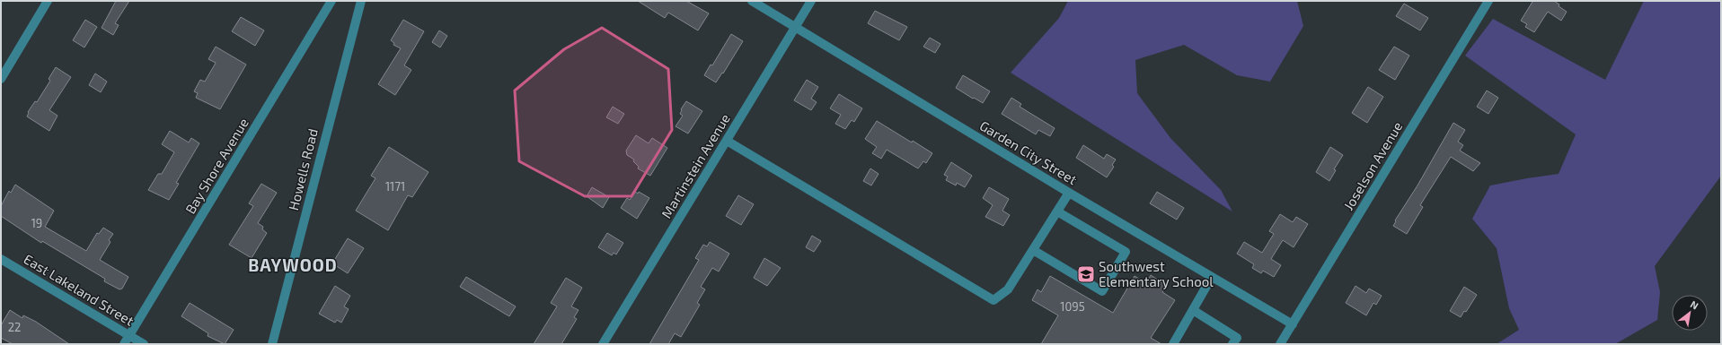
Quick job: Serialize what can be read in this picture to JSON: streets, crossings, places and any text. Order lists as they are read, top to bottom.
{
  "streets": {
    "street": [
      "Garden City Street",
      "Bay Shore Avenue",
      "Martinstein Avenue",
      "Joselson Avenue",
      "Howells Road",
      "East Lakeland Street"
    ]
  },
  "crossings": [
    ["Garden City Street", "Martinstein Avenue"],
    ["Garden City Street", "Joselson Avenue"],
    ["Bay Shore Avenue", "East Lakeland Street"]
  ],
  "districts": ["BAYWOOD"],
  "places": {
    "school or university": ["Southwest Elementary School"]
  },
  "house_numbers": [
    "1171",
    "19",
    "1095",
    "22"
  ],
  "north": "top right"
}
